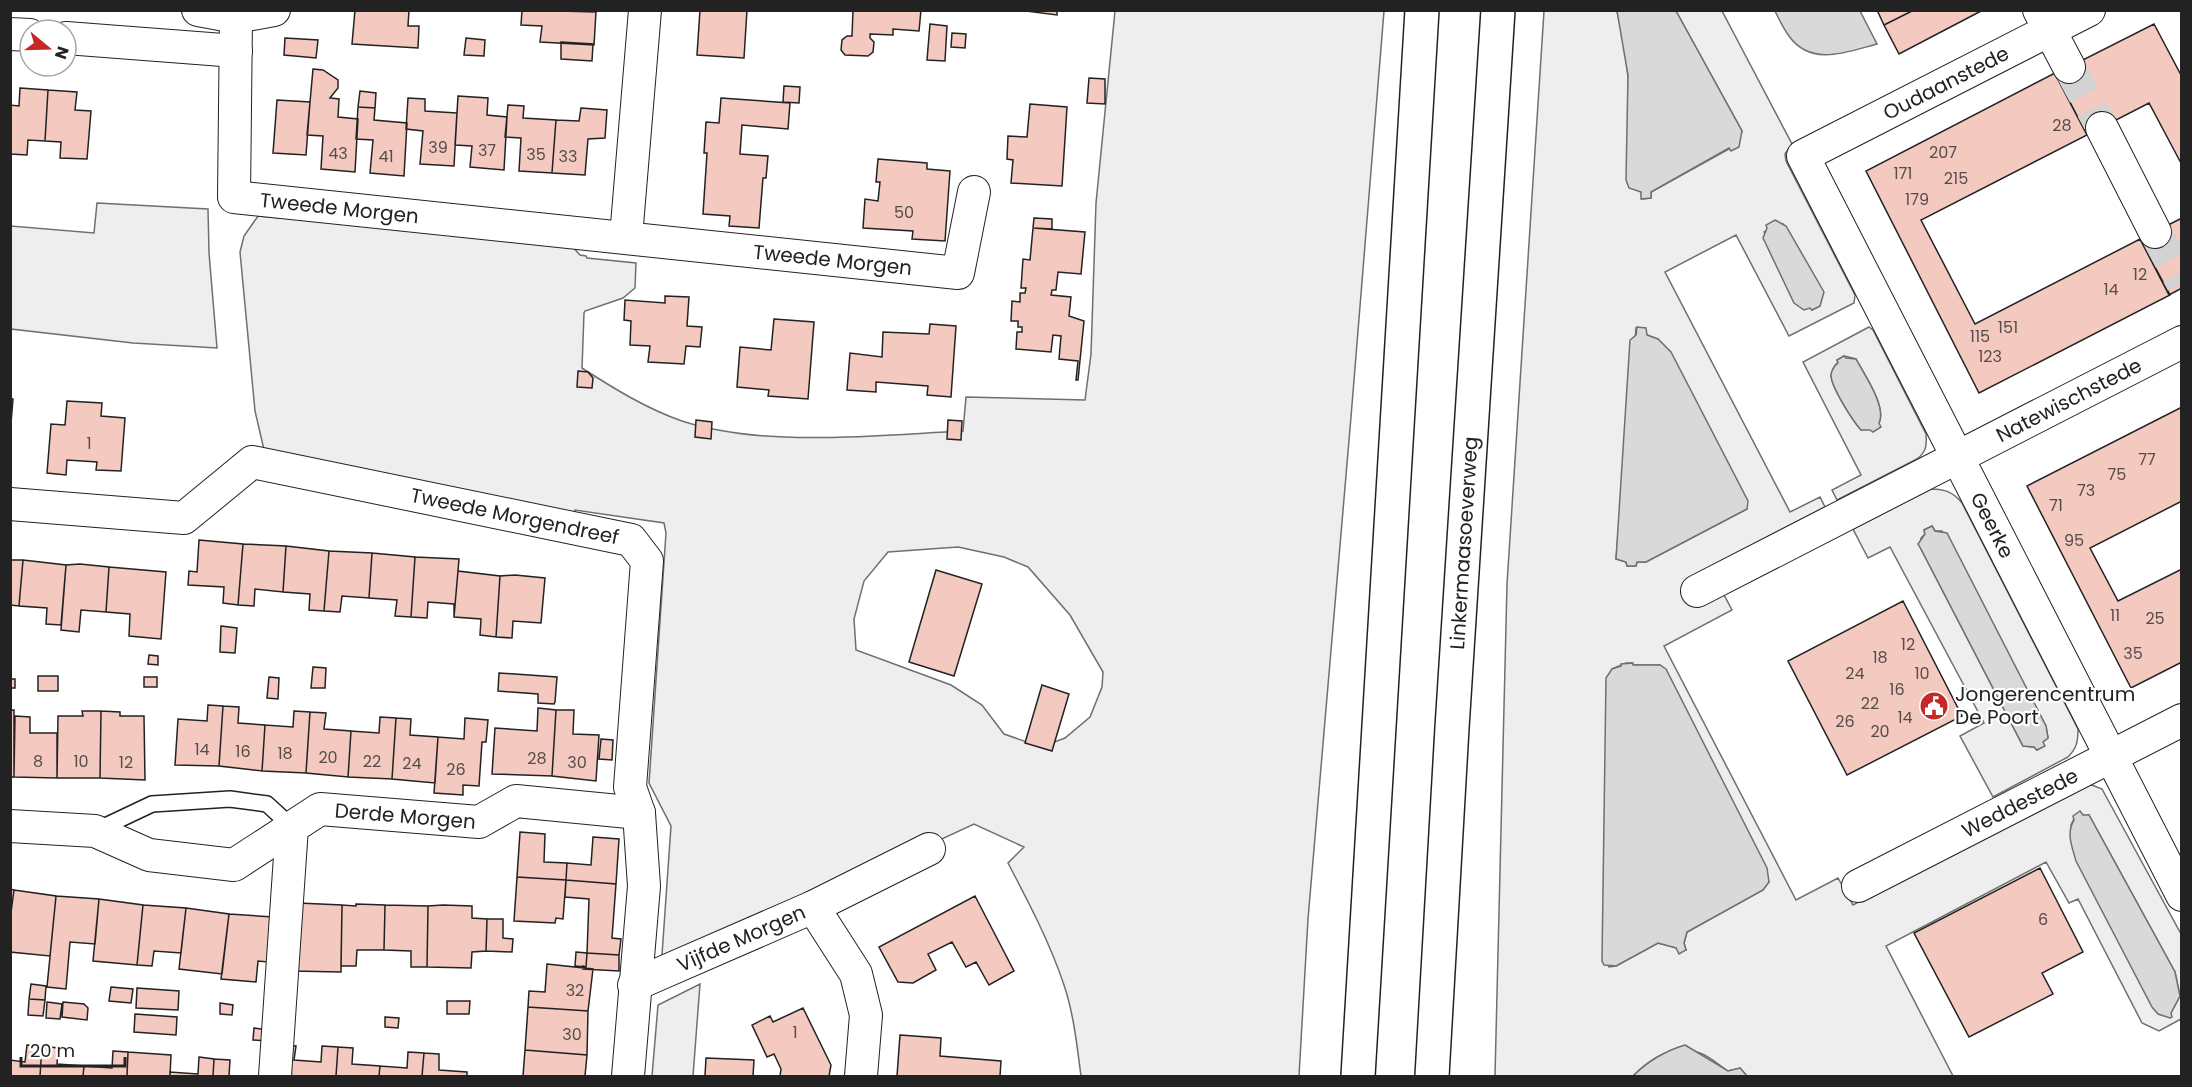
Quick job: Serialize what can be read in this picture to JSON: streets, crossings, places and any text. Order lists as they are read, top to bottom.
{
  "streets": {
    "highway": ["Linkermaasoeverweg"],
    "street": [
      "Oudaanstede",
      "Tweede Morgen",
      "Natewischstede",
      "Tweede Morgendreef",
      "Geerke",
      "Weddestede",
      "Derde Morgen",
      "Vijfde Morgen"
    ]
  },
  "crossings": [
    ["Oudaanstede", "Geerke"],
    ["Natewischstede", "Geerke"],
    ["Tweede Morgendreef", "Derde Morgen"],
    ["Tweede Morgendreef", "Vijfde Morgen"],
    ["Geerke", "Weddestede"]
  ],
  "places": {
    "public building": ["Jongerencentrum De Poort"]
  },
  "house_numbers": [
    "28",
    "39",
    "37",
    "207",
    "43",
    "35",
    "41",
    "33",
    "171",
    "215",
    "179",
    "50",
    "12",
    "14",
    "151",
    "115",
    "123",
    "1",
    "77",
    "75",
    "73",
    "71",
    "95",
    "11",
    "25",
    "12",
    "35",
    "18",
    "24",
    "10",
    "16",
    "22",
    "14",
    "26",
    "20",
    "14",
    "16",
    "18",
    "20",
    "28",
    "8",
    "10",
    "22",
    "12",
    "30",
    "24",
    "26",
    "6",
    "32",
    "1",
    "30"
  ],
  "scale_bar": "20 m",
  "north": "right"
}
